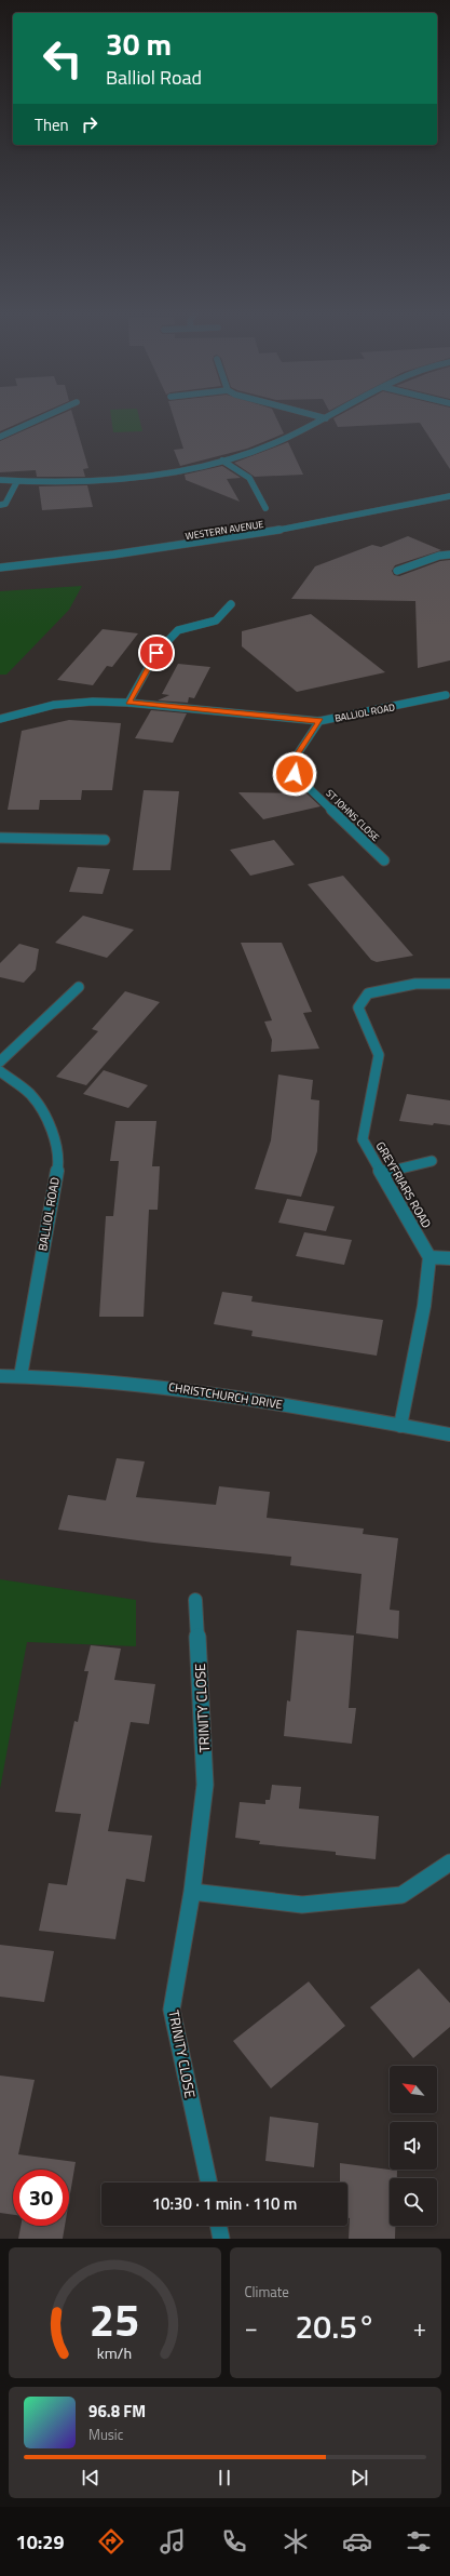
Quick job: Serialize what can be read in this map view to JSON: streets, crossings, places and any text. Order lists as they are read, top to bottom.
{
  "streets": {
    "street": [
      "WESTERN AVENUE",
      "BALLIOL ROAD",
      "ST JOHNS CLOSE",
      "GREYFRIARS ROAD",
      "CHRISTCHURCH DRIVE",
      "TRINITY CLOSE"
    ]
  },
  "crossings": [
    ["BALLIOL ROAD", "ST JOHNS CLOSE"],
    ["BALLIOL ROAD", "CHRISTCHURCH DRIVE"]
  ],
  "north": "top left",
  "page": {
    "turn": ["30 m", "Balliol Road"],
    "then": "Then",
    "limit": "30",
    "trip": "10:30 · 1 min · 110 m",
    "tile": "Climate",
    "heat": ["−", "20.5°", "+"],
    "song": ["96.8 FM", "Music"],
    "tabs": "10:29",
    "gauge": ["25", "km/h"]
  }
}
